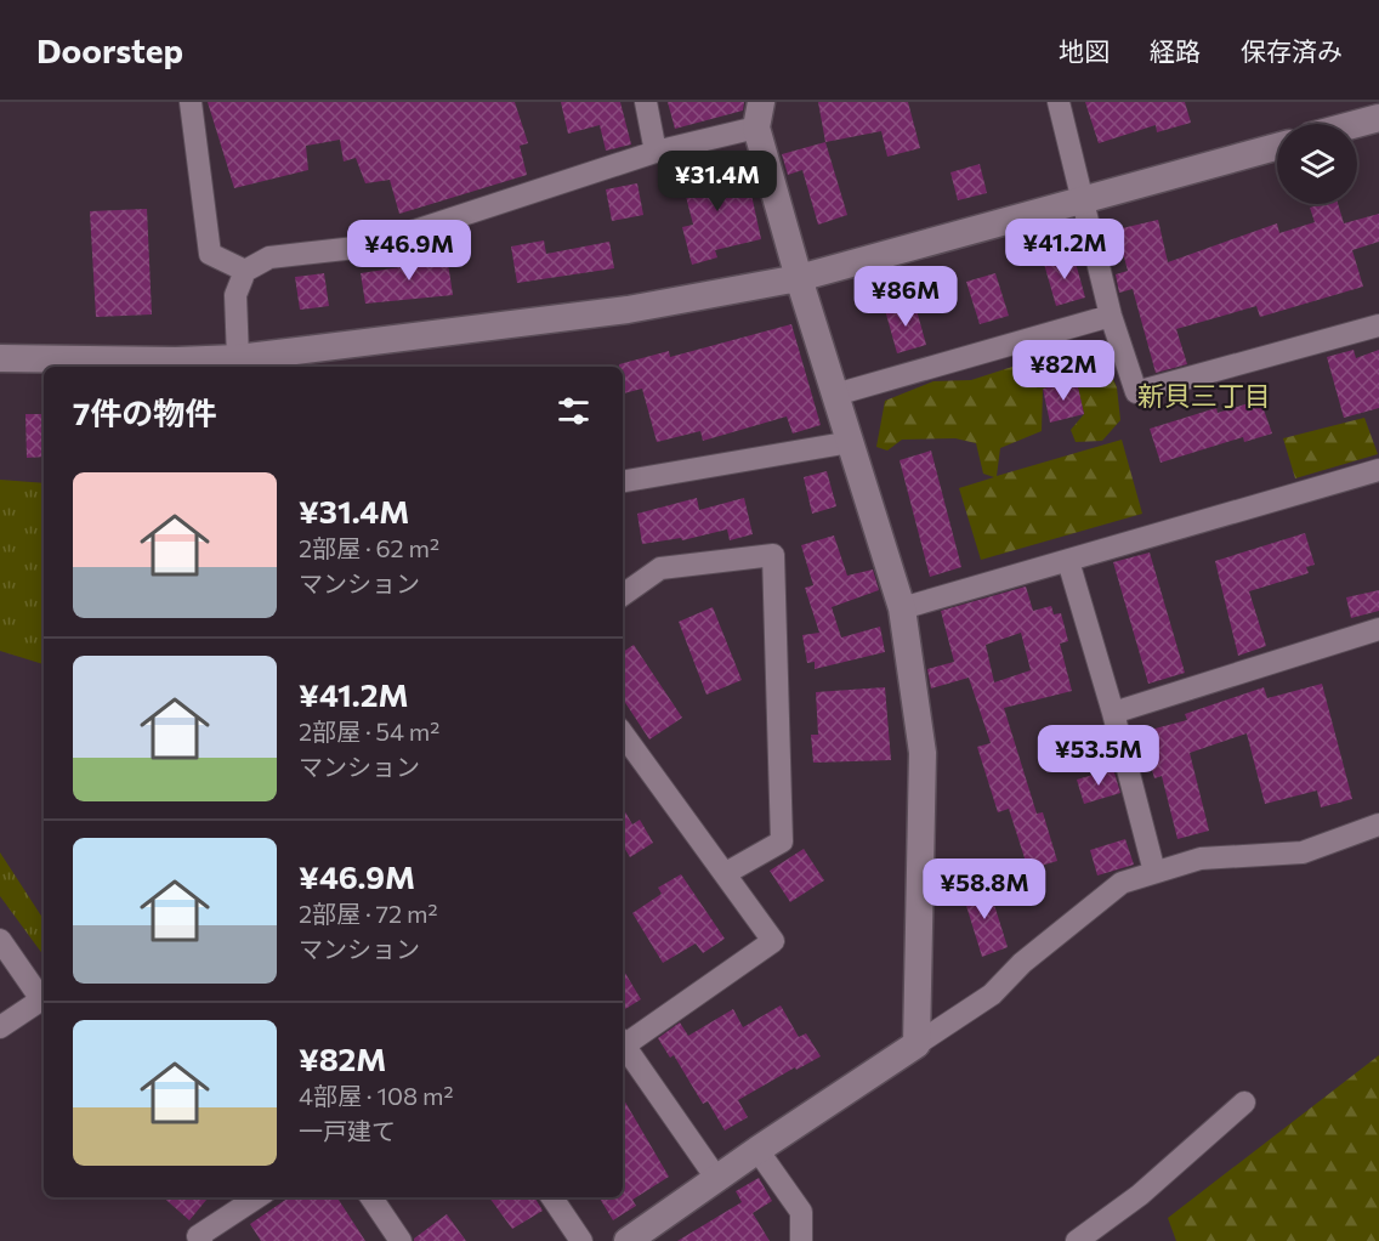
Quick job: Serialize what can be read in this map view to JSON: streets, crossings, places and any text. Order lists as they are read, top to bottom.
{
  "districts": ["新貝三丁目"],
  "page": {
    "header": "Doorstep",
    "nav": ["地図", "経路", "保存済み"],
    "price": [
      "¥31.4M",
      "¥41.2M",
      "¥46.9M",
      "¥86M",
      "¥82M",
      "¥53.5M",
      "¥58.8M"
    ],
    "heading": "7件の物件",
    "list": [
      {
        "name": "¥31.4M",
        "note": "2部屋 · 62 m² · マンション"
      },
      {
        "name": "¥41.2M",
        "note": "2部屋 · 54 m² · マンション"
      },
      {
        "name": "¥46.9M",
        "note": "2部屋 · 72 m² · マンション"
      },
      {
        "name": "¥82M",
        "note": "4部屋 · 108 m² · 一戸建て"
      }
    ]
  }
}
